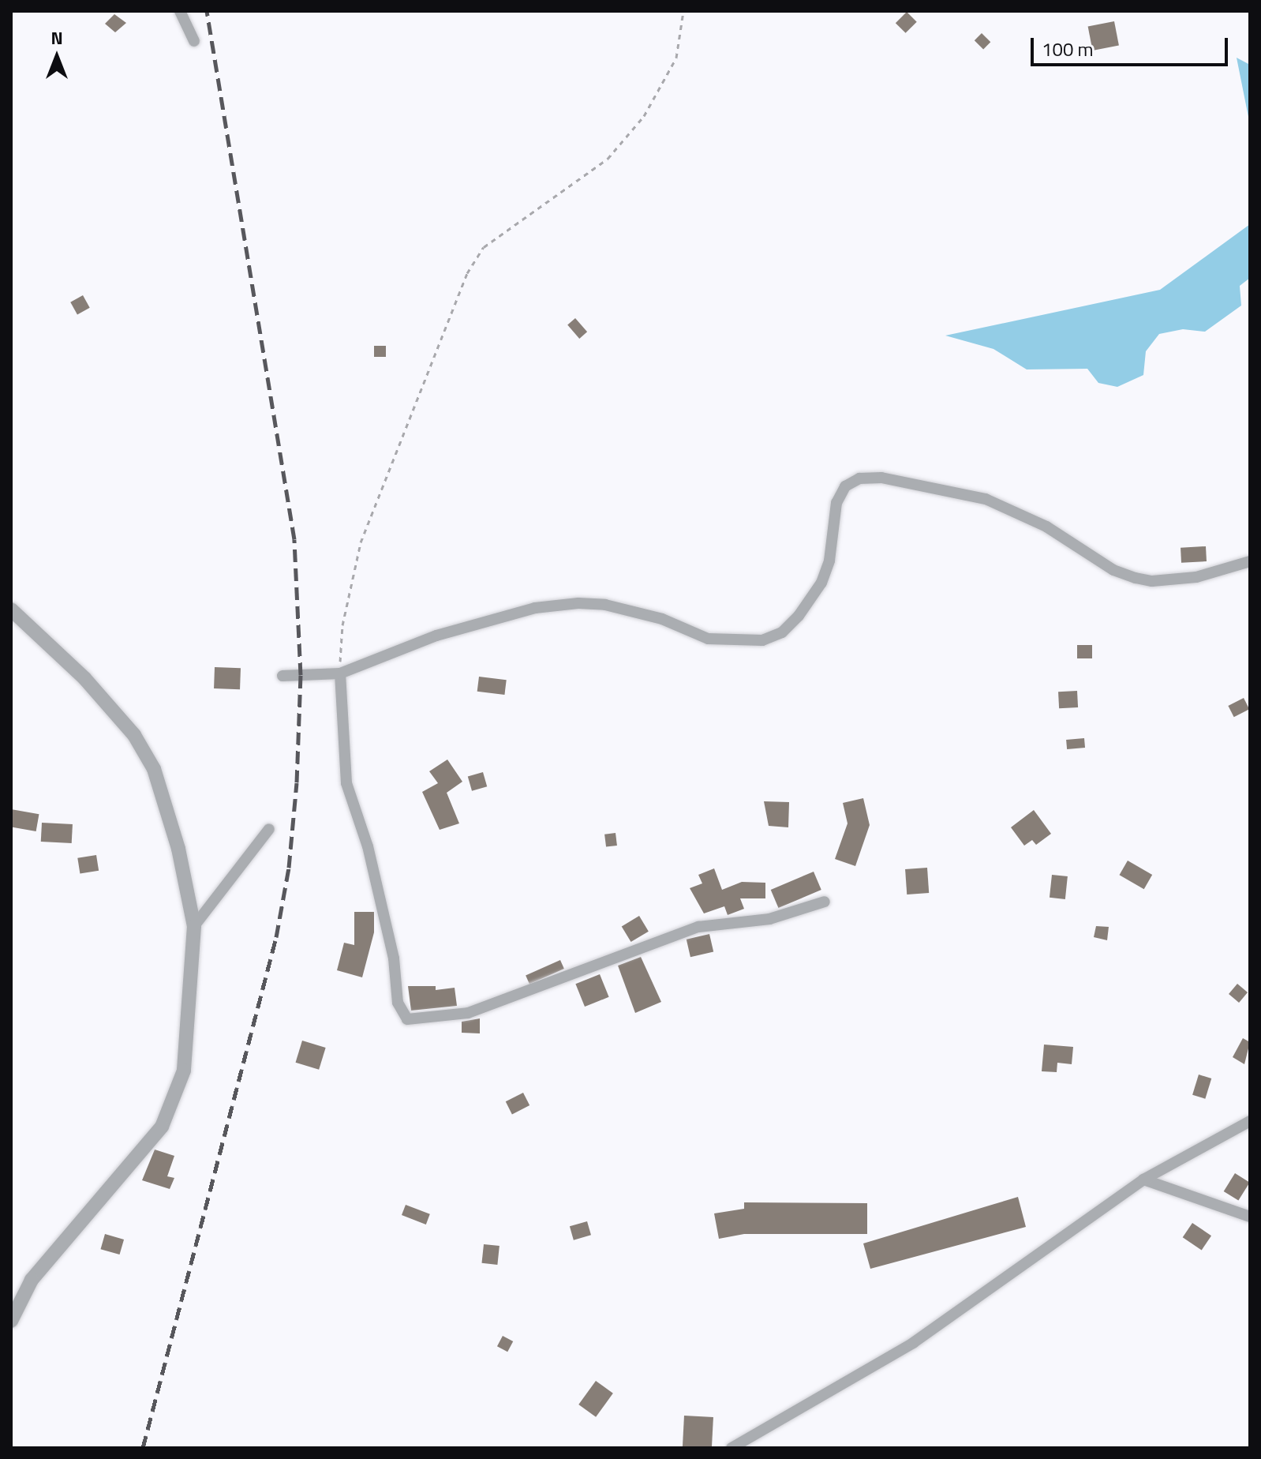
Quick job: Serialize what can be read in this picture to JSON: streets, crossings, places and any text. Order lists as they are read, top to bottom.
{
  "scale_bar": "100 m",
  "north": "top"
}
